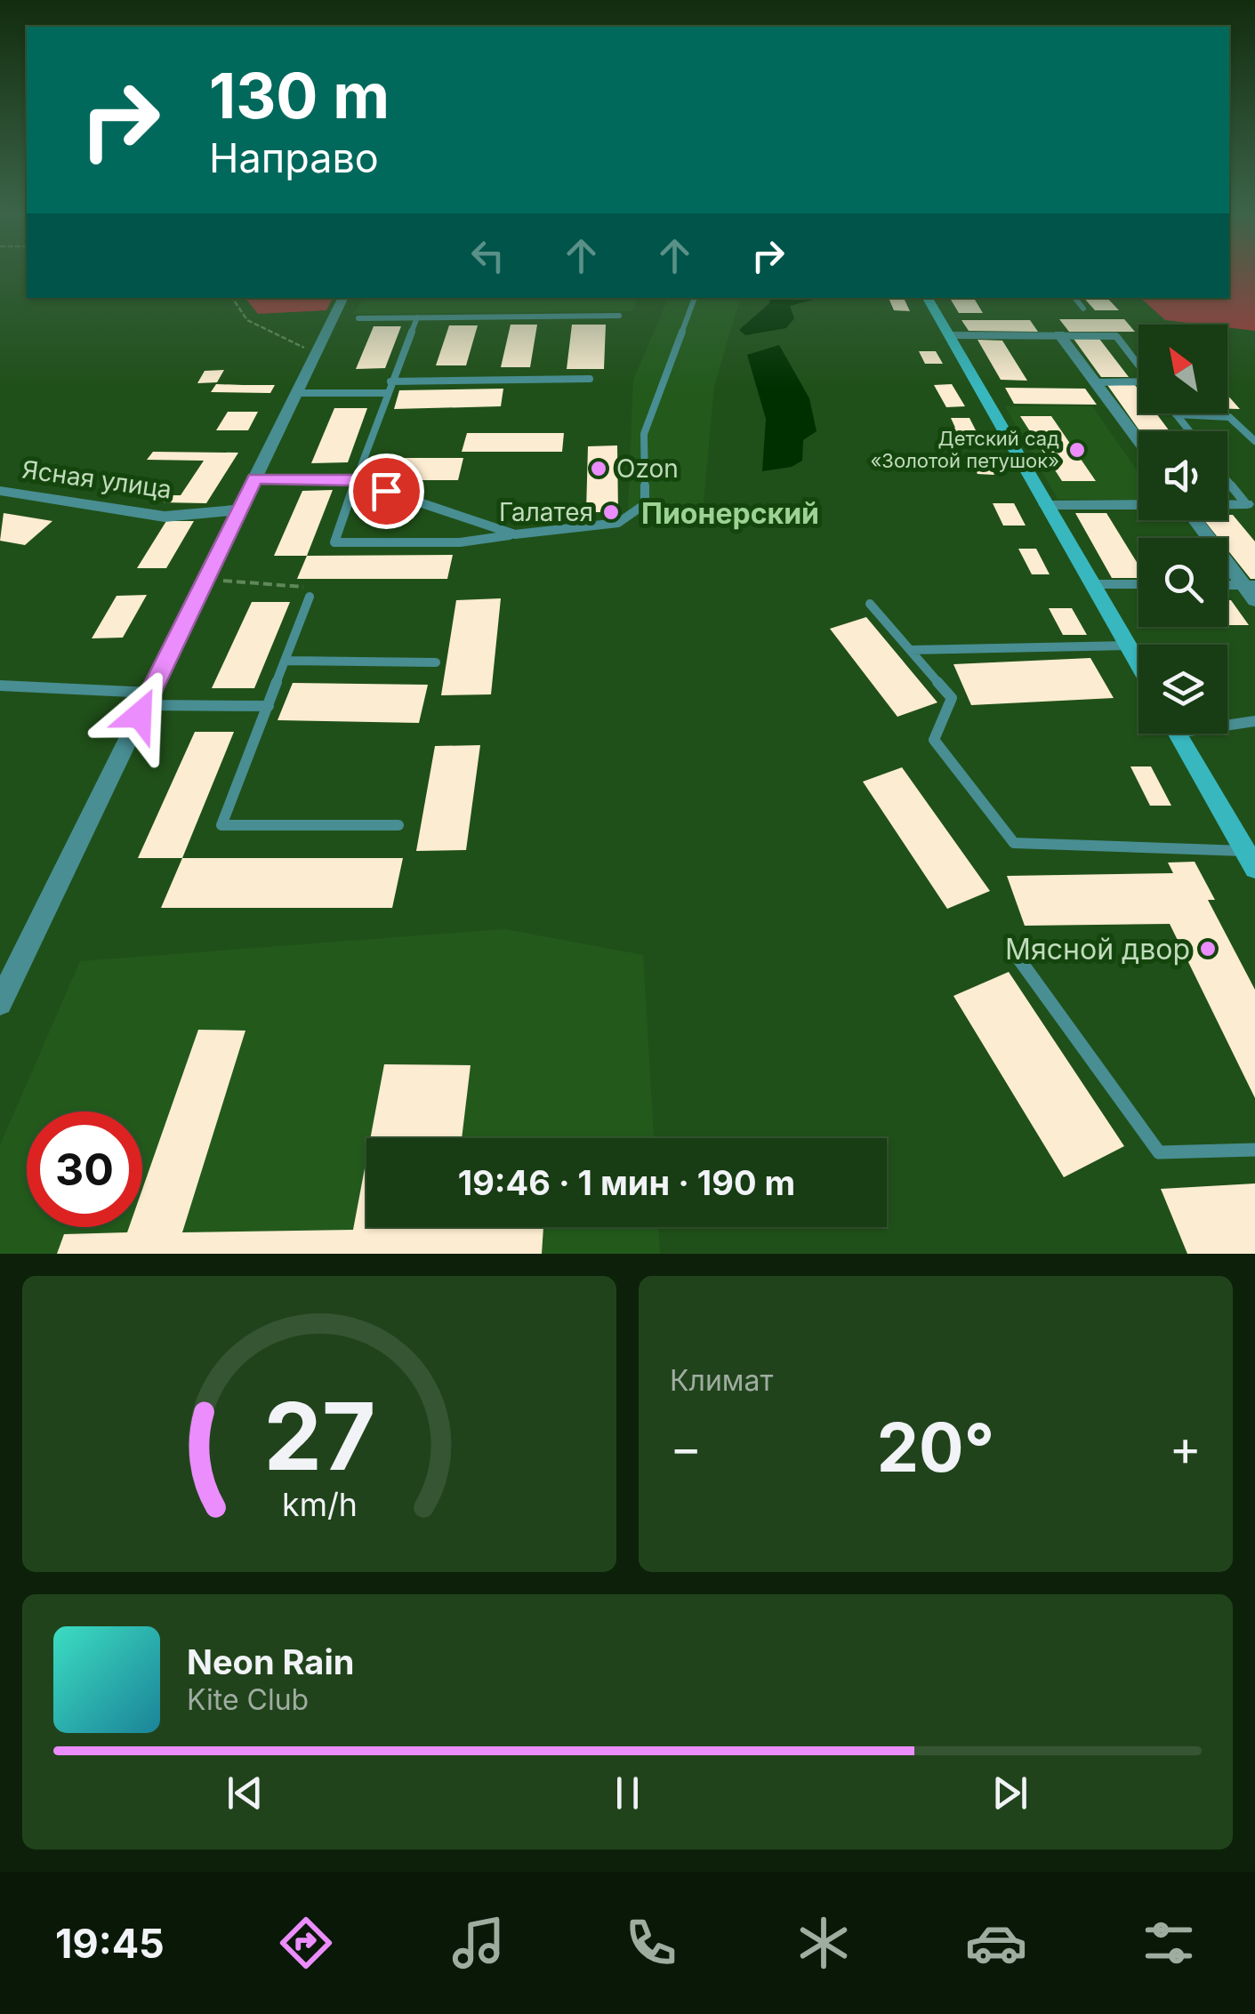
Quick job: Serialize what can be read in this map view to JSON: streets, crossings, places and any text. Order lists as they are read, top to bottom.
{
  "streets": {
    "street": ["Ясная улица"]
  },
  "districts": ["Пионерский"],
  "places": [
    "Детский сад «Золотой петушок»",
    "Ozon",
    "Галатея",
    "Мясной двор"
  ],
  "north": "top left",
  "page": {
    "turn": ["130 m", "Направо"],
    "limit": "30",
    "trip": "19:46 · 1 мин · 190 m",
    "tile": "Климат",
    "heat": ["−", "20°", "+"],
    "song": ["Neon Rain", "Kite Club"],
    "tabs": "19:45",
    "gauge": ["27", "km/h"]
  }
}
